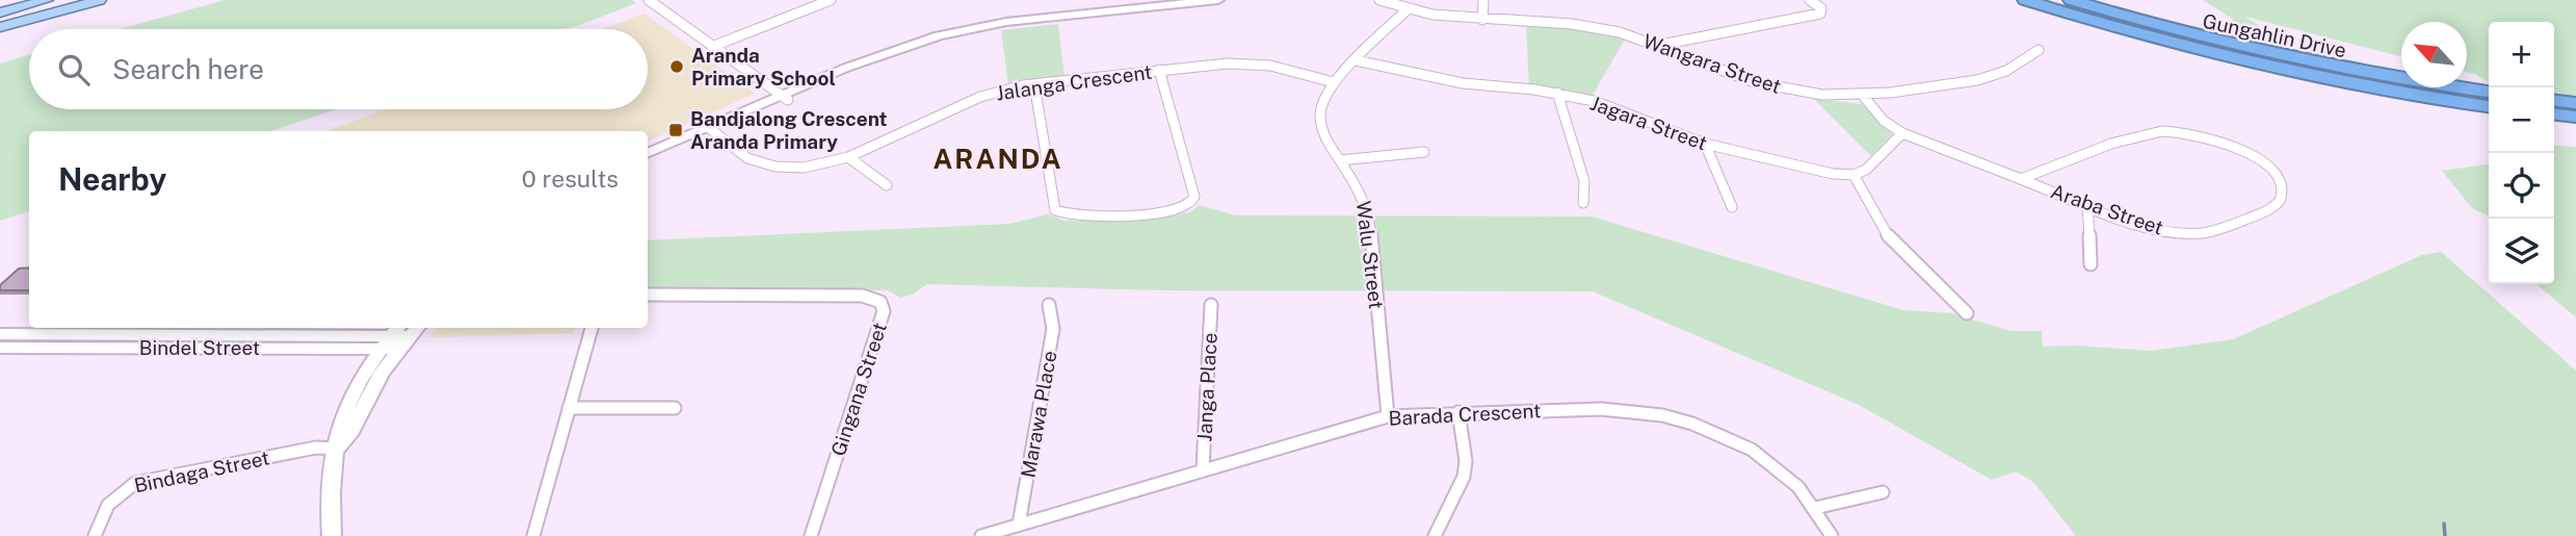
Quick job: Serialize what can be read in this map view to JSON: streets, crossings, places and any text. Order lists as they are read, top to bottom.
{
  "streets": {
    "highway": ["Gungahlin Drive"],
    "street": [
      "Wangara Street",
      "Jalanga Crescent",
      "Jagara Street",
      "Araba Street",
      "Walu Street",
      "Bindel Street",
      "Janga Place",
      "Gingana Street",
      "Marawa Place",
      "Barada Crescent",
      "Bindaga Street"
    ]
  },
  "crossings": [
    ["Wangara Street", "Araba Street"],
    ["Wangara Street", "Walu Street"],
    ["Jalanga Crescent", "Walu Street"],
    ["Jagara Street", "Walu Street"],
    ["Walu Street", "Barada Crescent"],
    ["Janga Place", "Barada Crescent"],
    ["Marawa Place", "Barada Crescent"]
  ],
  "districts": ["ARANDA"],
  "places": {
    "other": ["Aranda Primary School"],
    "transit": ["Bandjalong Crescent Aranda Primary"]
  },
  "north": "top left",
  "page": {
    "map_buttons": ["+", "−"],
    "search": "Search here",
    "heading": ["Nearby", "0 results"]
  }
}
